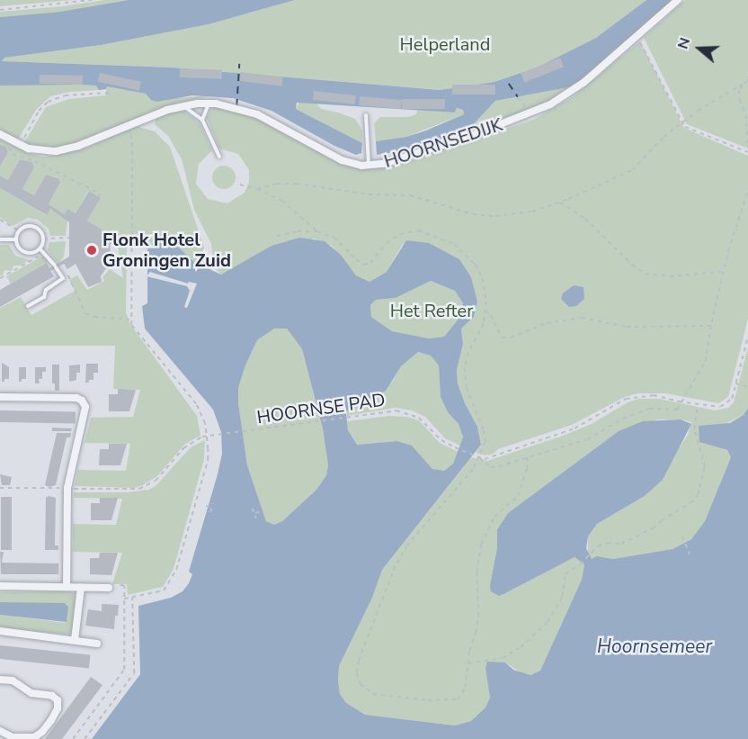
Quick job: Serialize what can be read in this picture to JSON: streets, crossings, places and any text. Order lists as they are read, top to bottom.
{
  "streets": {
    "street": ["HOORNSEDIJK"],
    "path": ["HOORNSE PAD"]
  },
  "water": ["Hoornsemeer"],
  "parks": ["Helperland", "Het Refter"],
  "places": ["Flonk Hotel Groningen Zuid"],
  "north": "left"
}
